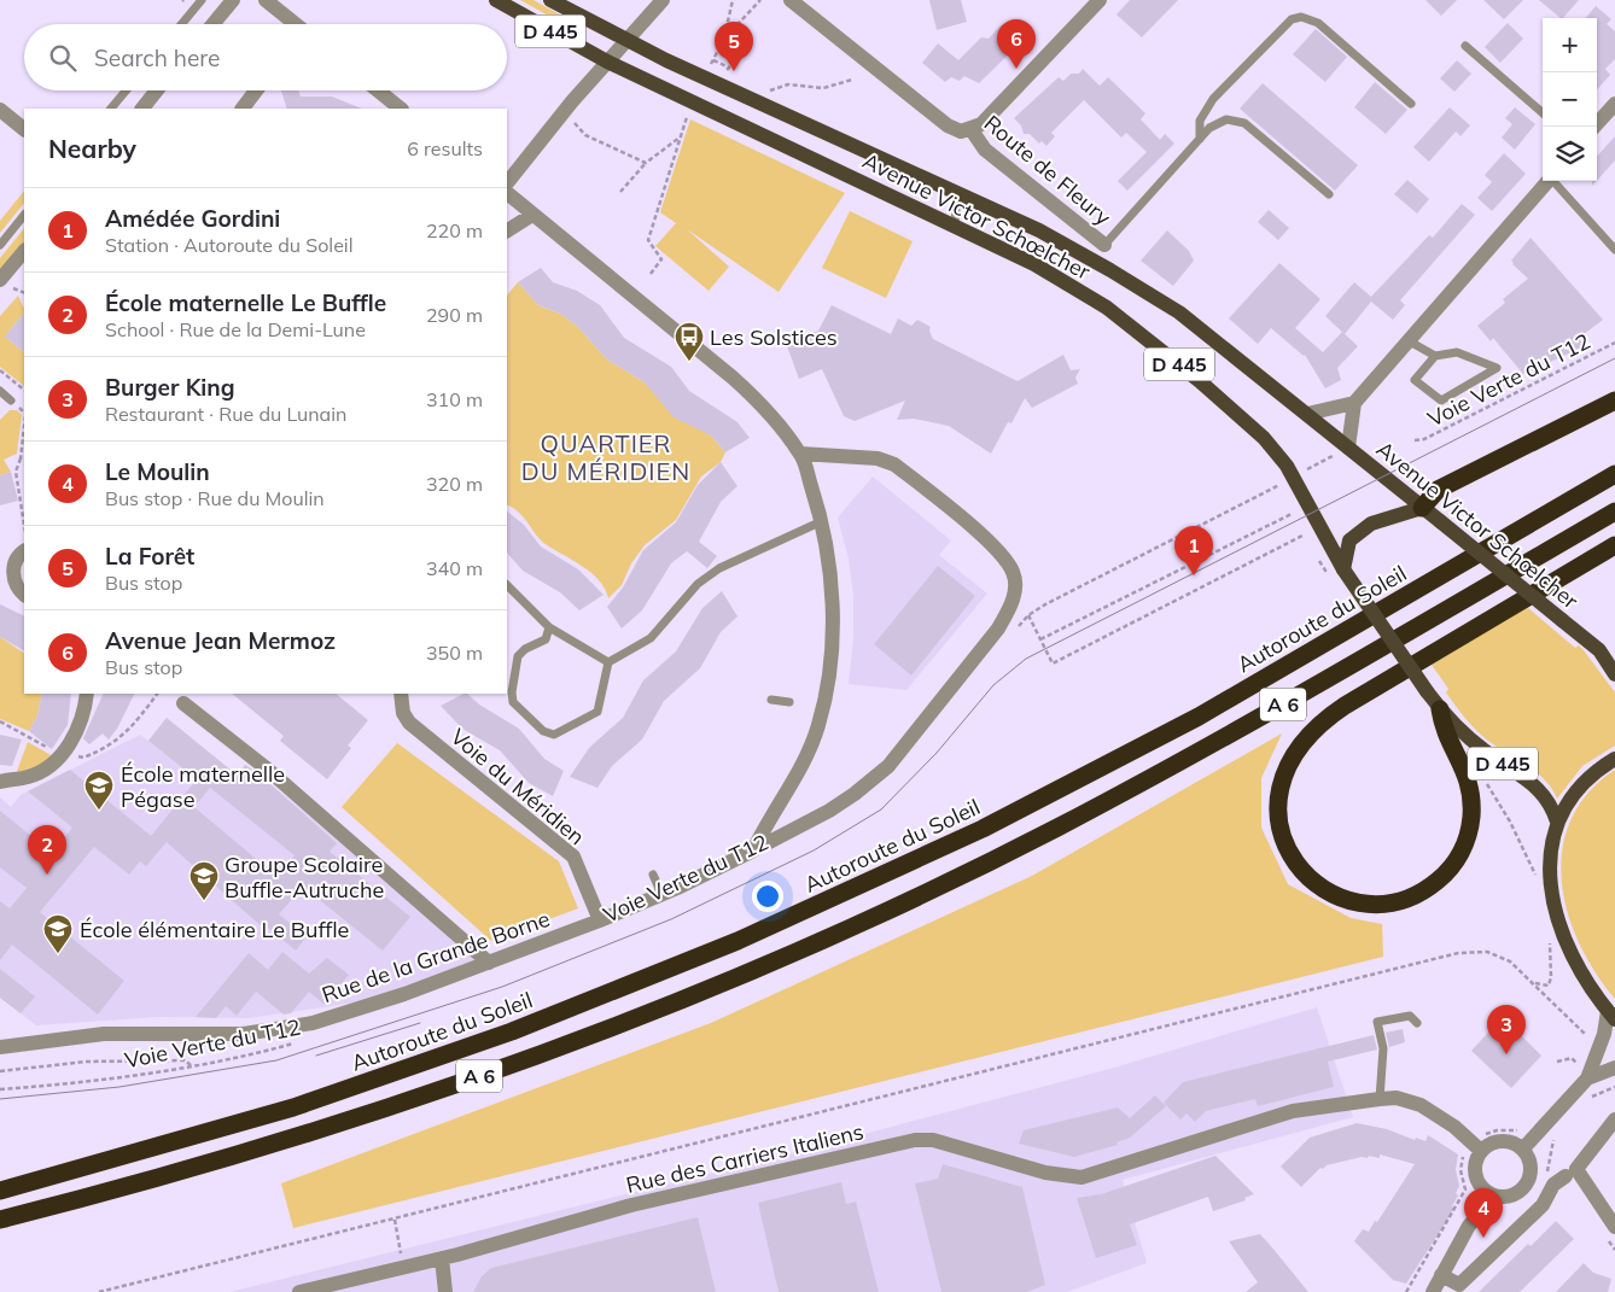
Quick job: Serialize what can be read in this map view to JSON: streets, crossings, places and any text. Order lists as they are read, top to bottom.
{
  "streets": {
    "highway": ["Autoroute du Soleil", "A 6"],
    "main road": ["D 445", "Avenue Victor Schœlcher"],
    "street": [
      "Route de Fleury",
      "Voie du Méridien",
      "Rue de la Grande Borne",
      "Rue des Carriers Italiens"
    ],
    "path": ["Voie Verte du T12"]
  },
  "crossings": [
    ["Voie du Méridien", "Rue de la Grande Borne"]
  ],
  "districts": ["QUARTIER DU MÉRIDIEN"],
  "places": {
    "bus stop": ["Les Solstices"],
    "school or university": ["École maternelle Pégase", "Groupe Scolaire Buffle-Autruche", "École élémentaire Le Buffle"]
  },
  "page": {
    "map_buttons": ["+", "−"],
    "pins": [
      "6",
      "5",
      "1",
      "2",
      "3",
      "4"
    ],
    "search": "Search here",
    "heading": ["Nearby", "6 results"],
    "list": [
      {
        "mark": "1",
        "name": "Amédée Gordini",
        "note": "Station · Autoroute du Soleil",
        "value": "220 m"
      },
      {
        "mark": "2",
        "name": "École maternelle Le Buffle",
        "note": "School · Rue de la Demi-Lune",
        "value": "290 m"
      },
      {
        "mark": "3",
        "name": "Burger King",
        "note": "Restaurant · Rue du Lunain",
        "value": "310 m"
      },
      {
        "mark": "4",
        "name": "Le Moulin",
        "note": "Bus stop · Rue du Moulin",
        "value": "320 m"
      },
      {
        "mark": "5",
        "name": "La Forêt",
        "note": "Bus stop",
        "value": "340 m"
      },
      {
        "mark": "6",
        "name": "Avenue Jean Mermoz",
        "note": "Bus stop",
        "value": "350 m"
      }
    ]
  }
}
